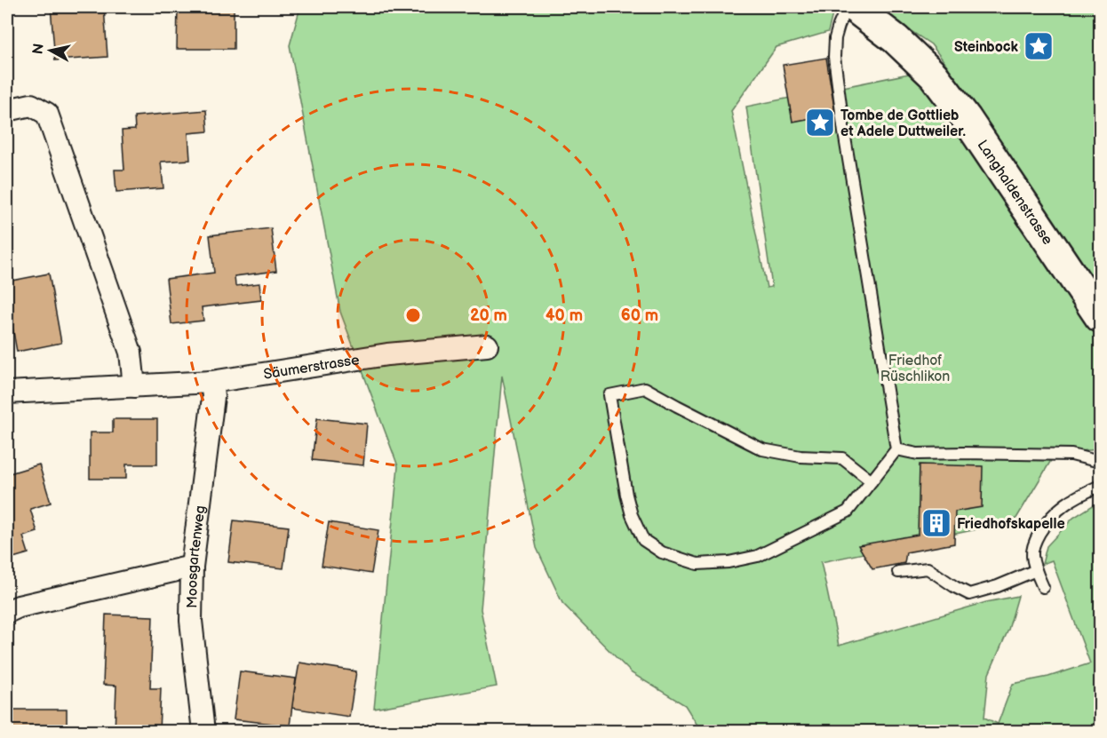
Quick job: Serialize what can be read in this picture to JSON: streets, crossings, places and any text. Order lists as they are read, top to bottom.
{
  "streets": {
    "street": ["Langhaldenstrasse", "Säumerstrasse", "Moosgartenweg"]
  },
  "crossings": [
    ["Säumerstrasse", "Moosgartenweg"]
  ],
  "parks": ["Friedhof Rüschlikon"],
  "places": {
    "place": ["Steinbock", "Tombe de Gottlieb et Adele Duttweiler."],
    "building": ["Friedhofskapelle"]
  },
  "north": "left",
  "rings": ["20 m", "40 m", "60 m"]
}
